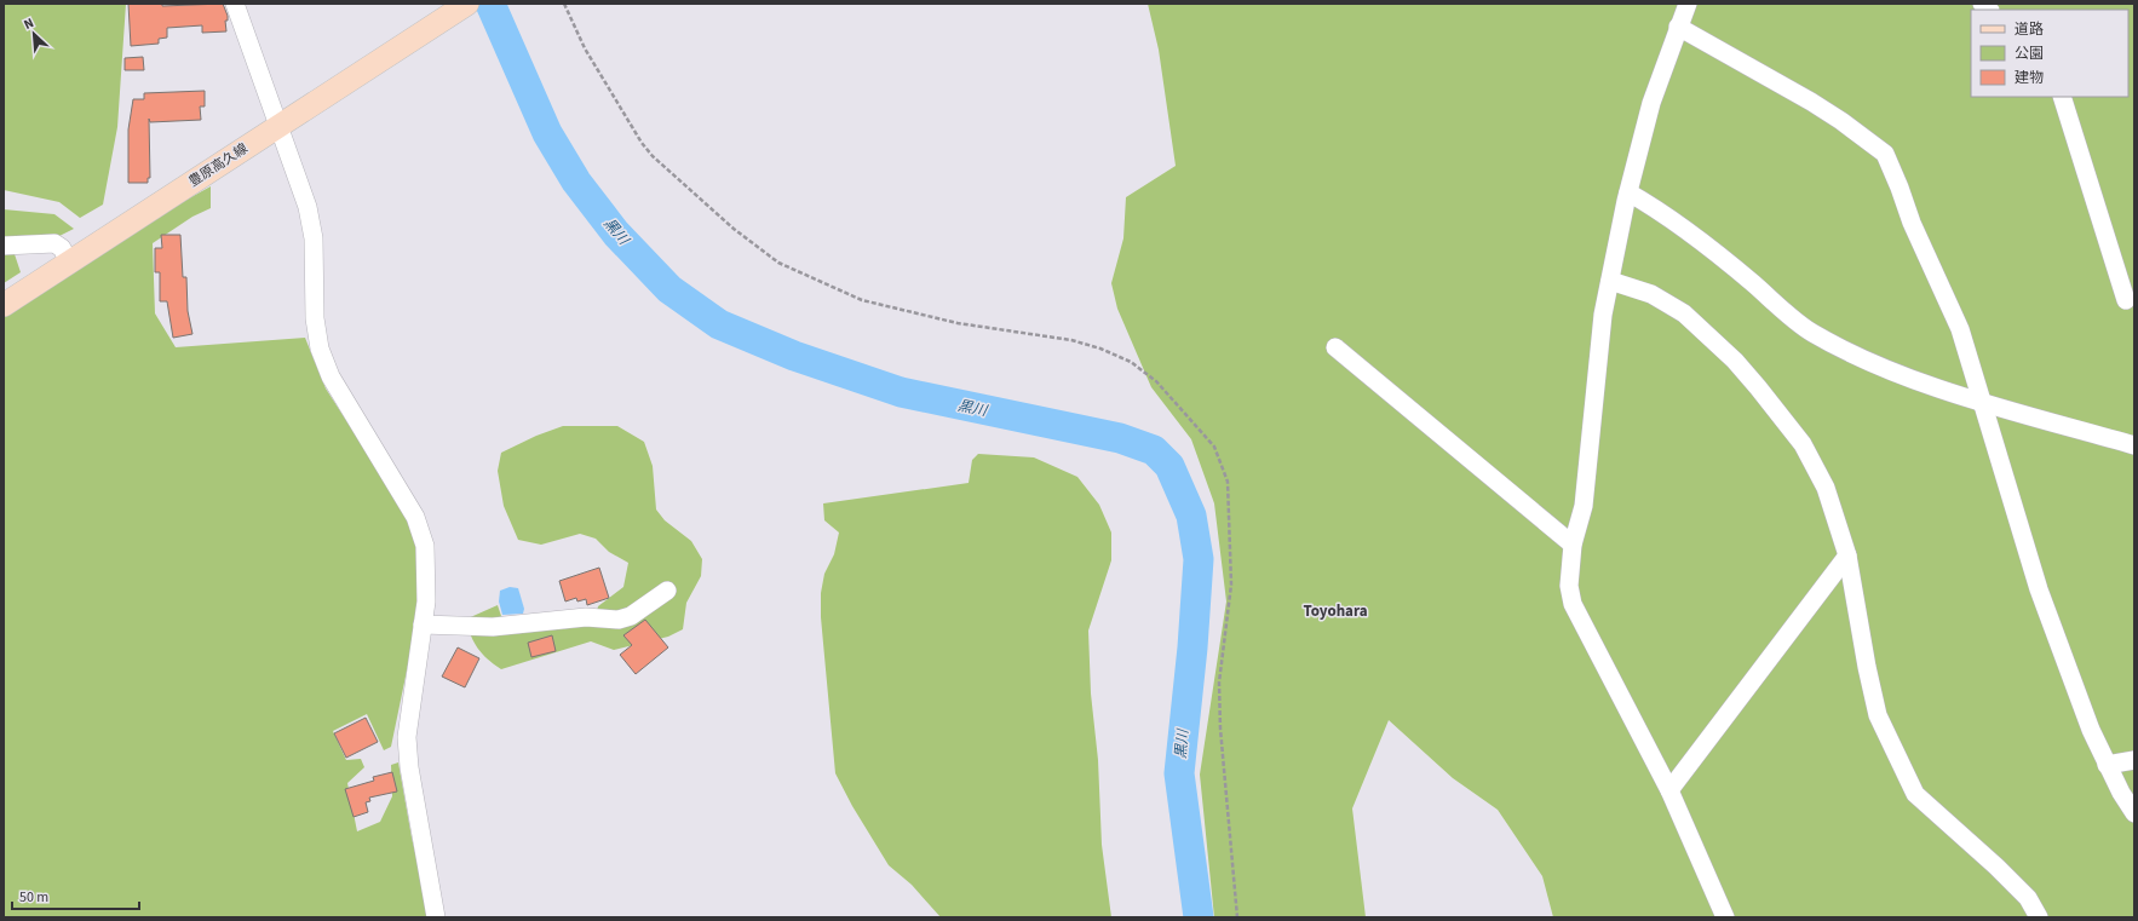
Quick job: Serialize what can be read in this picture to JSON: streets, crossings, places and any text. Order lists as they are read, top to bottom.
{
  "streets": {
    "main road": ["豊原高久線"]
  },
  "districts": ["Toyohara"],
  "water": ["黒川"],
  "legend": ["道路", "公園", "建物"],
  "scale_bar": "50 m",
  "north": "top left"
}
